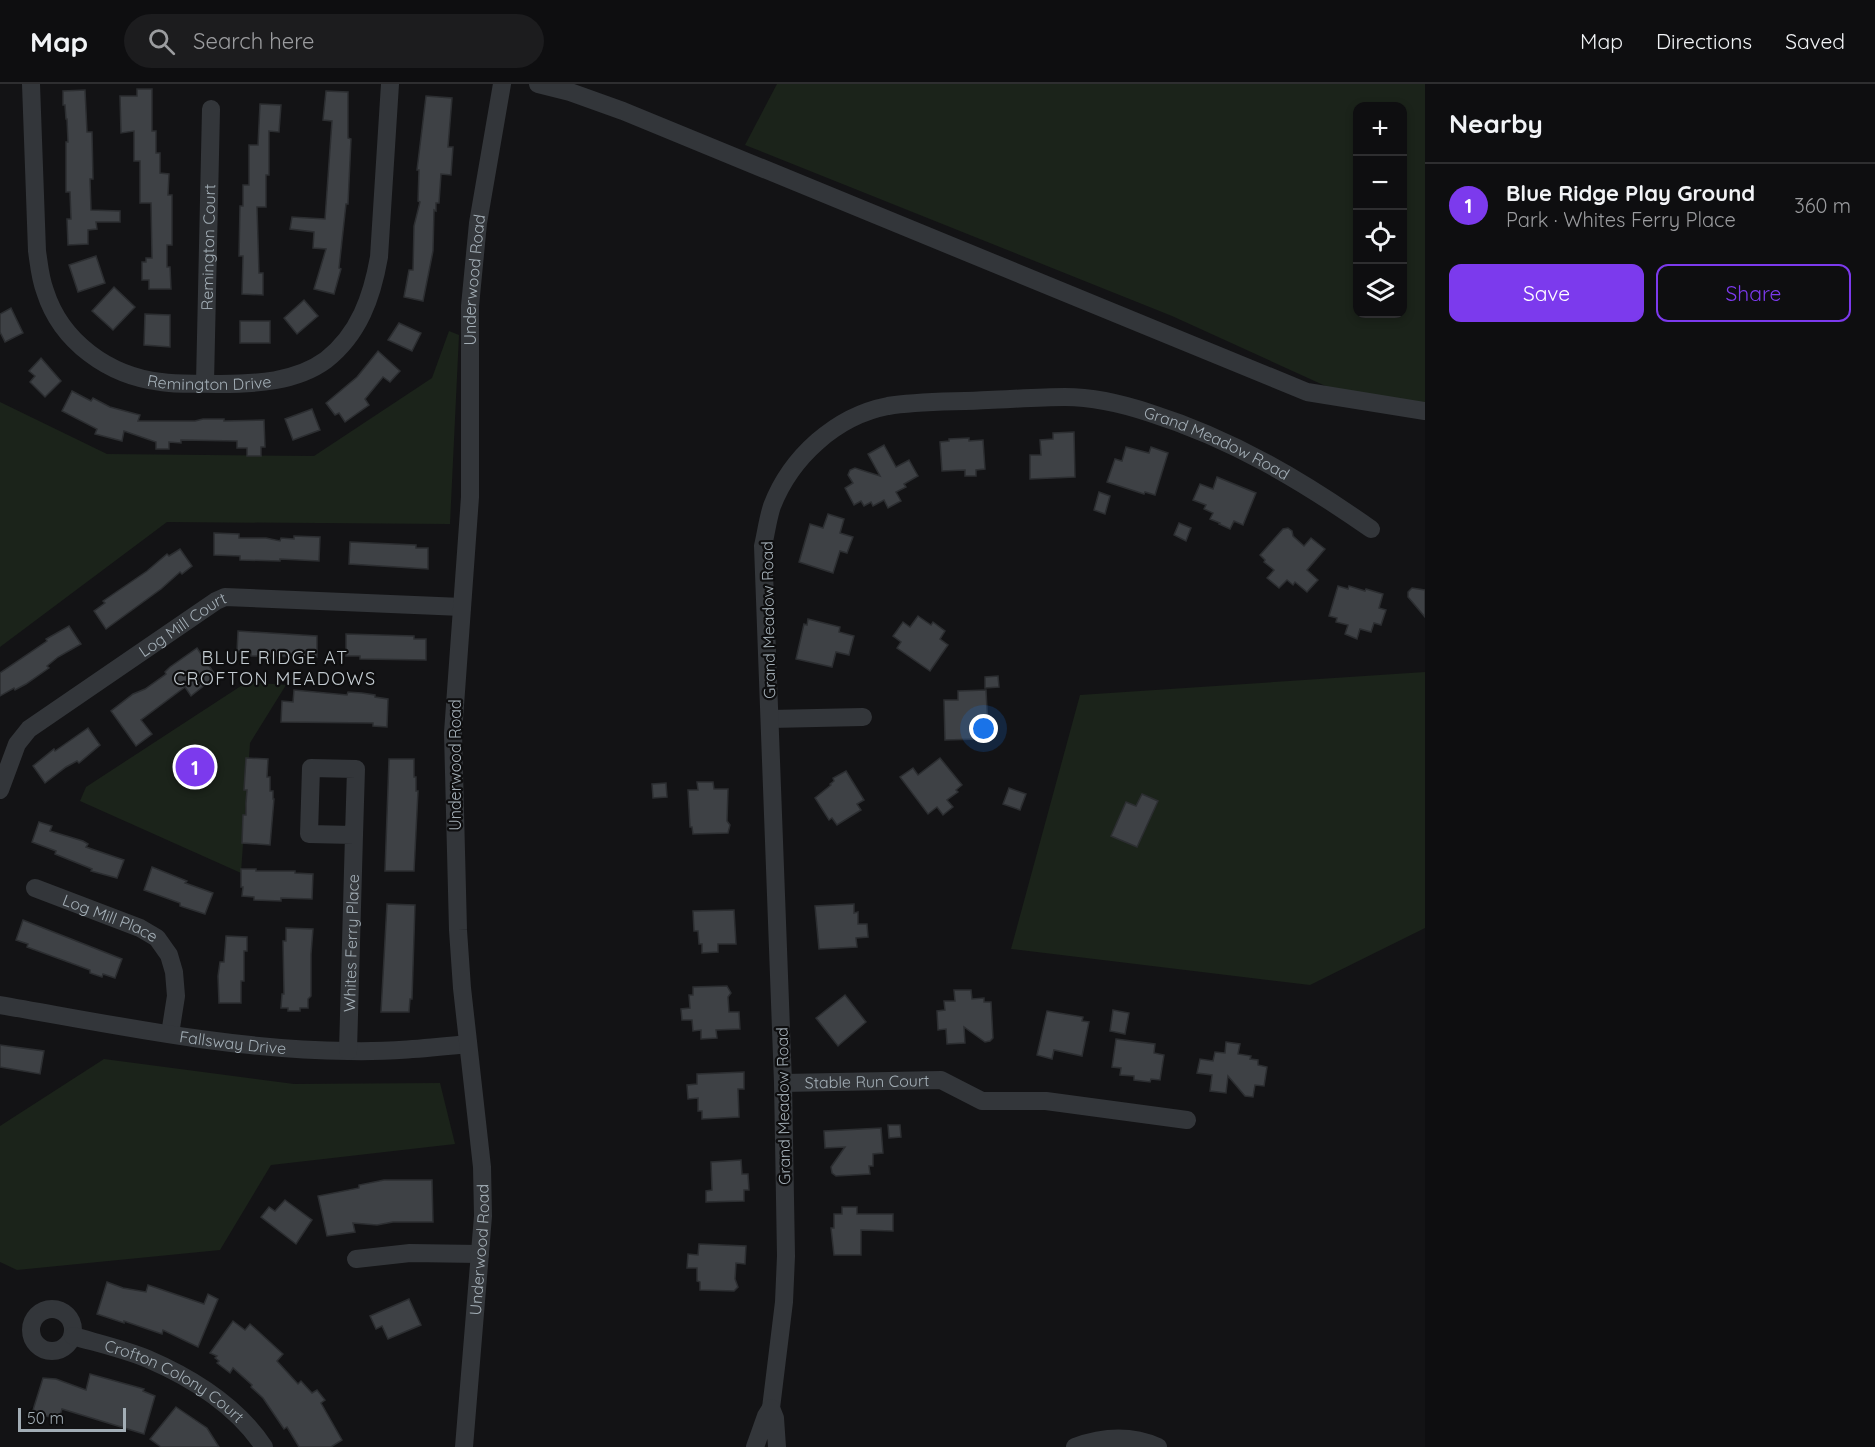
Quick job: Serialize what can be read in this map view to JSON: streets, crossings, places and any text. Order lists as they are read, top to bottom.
{
  "streets": {
    "street": [
      "Remington Court",
      "Underwood Road",
      "Remington Drive",
      "Grand Meadow Road",
      "Log Mill Court",
      "Log Mill Place",
      "Whites Ferry Place",
      "Fallsway Drive",
      "Stable Run Court",
      "Crofton Colony Court"
    ]
  },
  "crossings": [
    ["Remington Court", "Remington Drive"],
    ["Underwood Road", "Log Mill Court"],
    ["Underwood Road", "Fallsway Drive"],
    ["Grand Meadow Road", "Stable Run Court"],
    ["Log Mill Place", "Fallsway Drive"],
    ["Whites Ferry Place", "Fallsway Drive"]
  ],
  "districts": ["BLUE RIDGE AT CROFTON MEADOWS"],
  "scale_bar": "50 m",
  "page": {
    "header": "Map",
    "search": "Search here",
    "nav": ["Map", "Directions", "Saved"],
    "heading": "Nearby",
    "map_buttons": ["+", "−"],
    "list": [
      {
        "mark": "1",
        "name": "Blue Ridge Play Ground",
        "note": "Park · Whites Ferry Place",
        "value": "360 m"
      }
    ],
    "buttons": ["Save", "Share"],
    "pins": "1",
    "scale": "50 m"
  }
}
